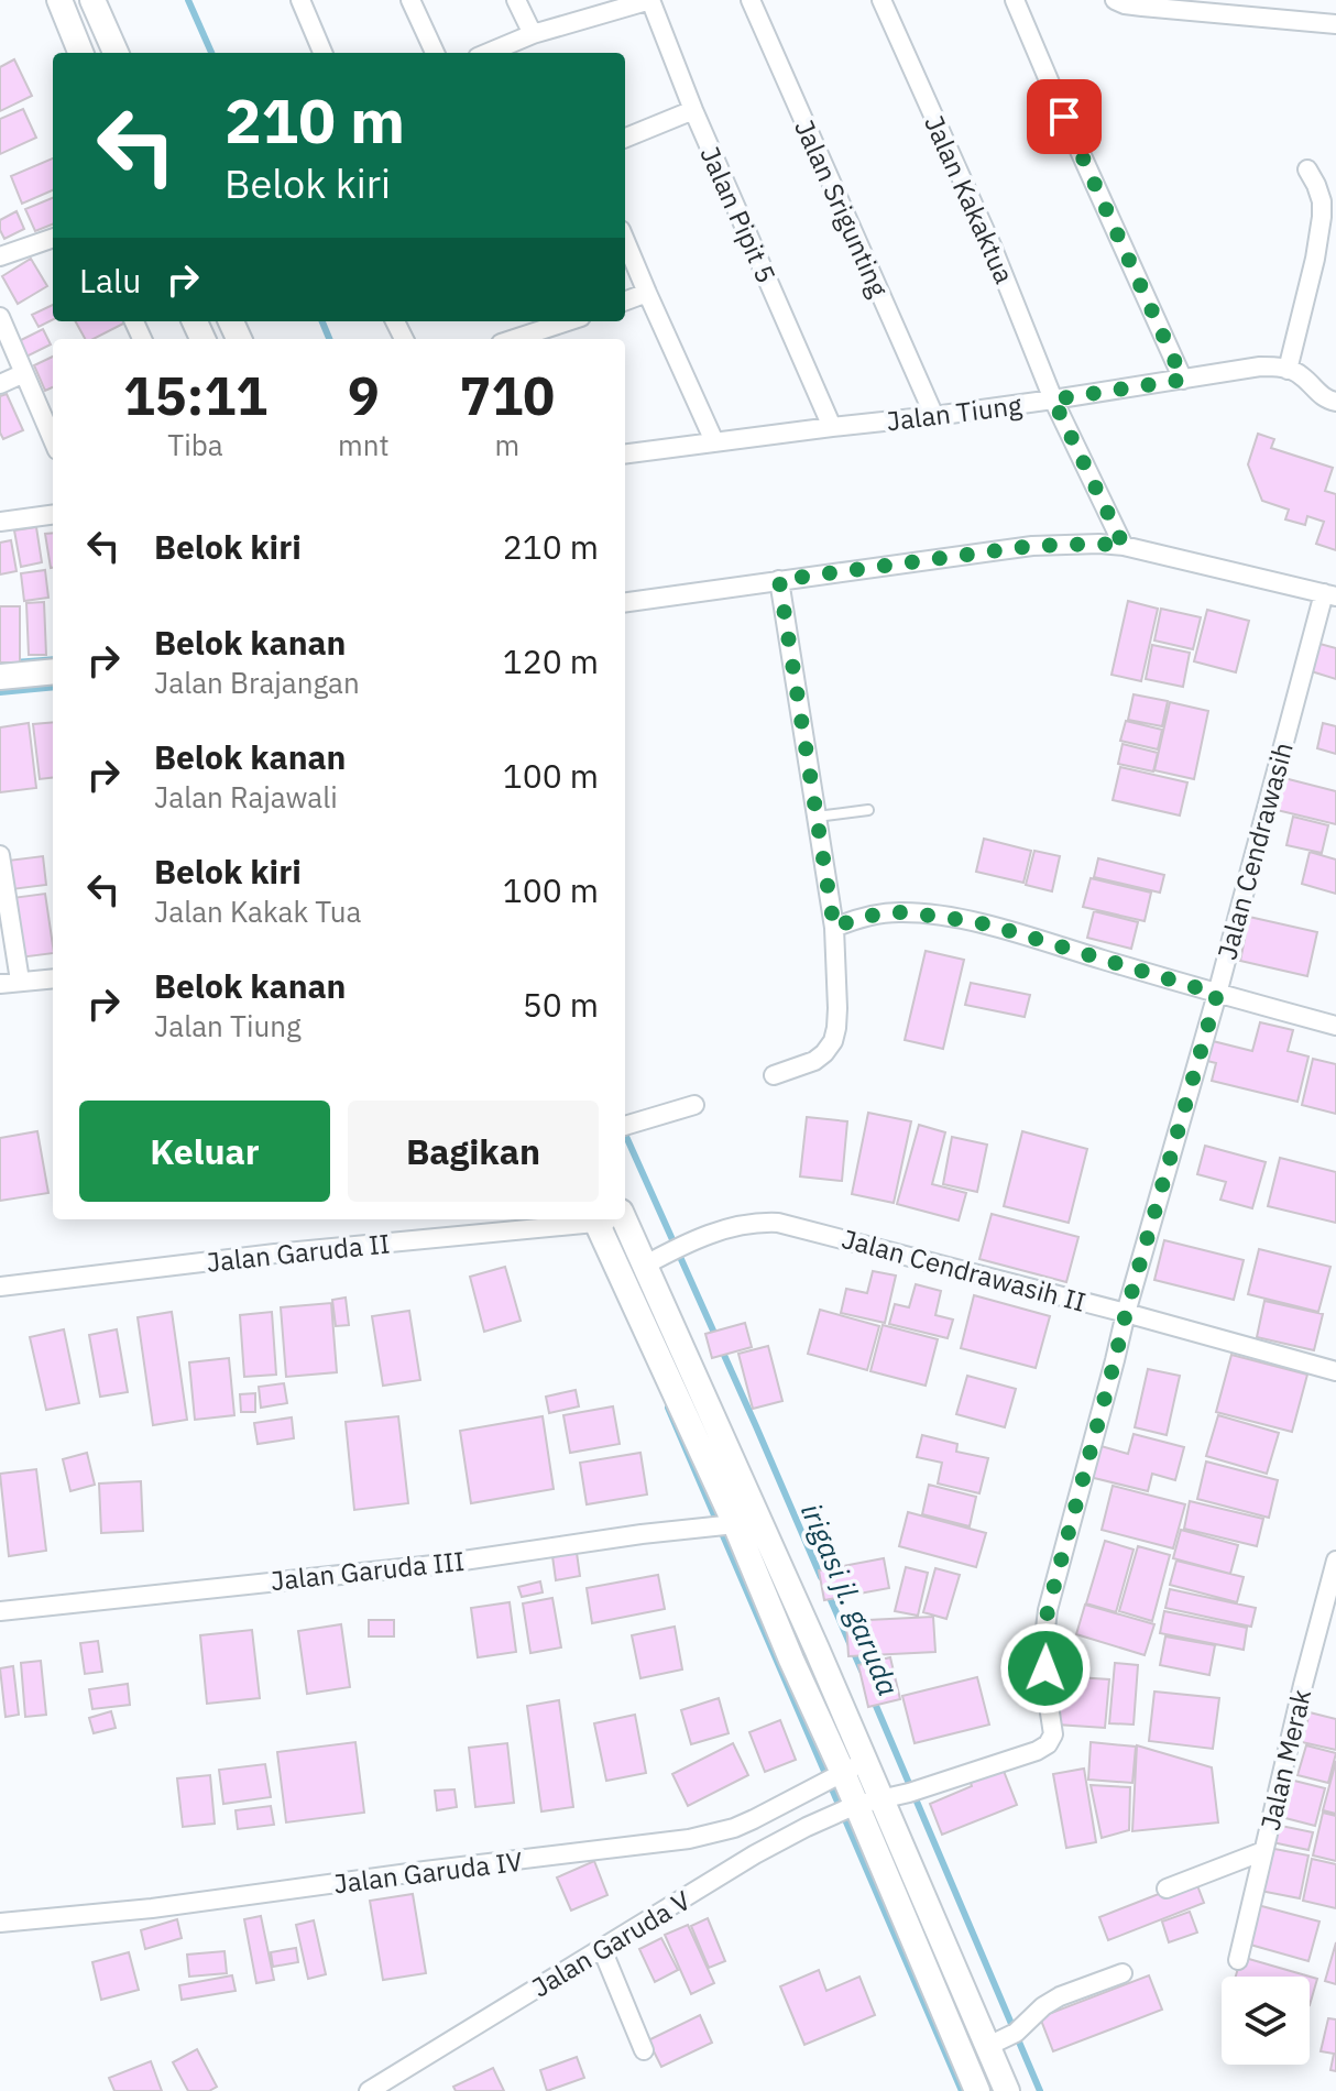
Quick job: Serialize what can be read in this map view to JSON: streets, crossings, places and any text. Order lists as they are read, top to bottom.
{
  "streets": {
    "street": [
      "Jalan Kakaktua",
      "Jalan Srigunting",
      "Jalan Pipit 5",
      "Jalan Tiung",
      "Jalan Cendrawasih",
      "Jalan Garuda II",
      "Jalan Cendrawasih II",
      "Jalan Garuda III",
      "Jalan Merak",
      "Jalan Garuda IV",
      "Jalan Garuda V"
    ]
  },
  "crossings": [
    ["Jalan Kakaktua", "Jalan Tiung"],
    ["Jalan Srigunting", "Jalan Tiung"],
    ["Jalan Pipit 5", "Jalan Tiung"],
    ["Jalan Cendrawasih", "Jalan Cendrawasih II"],
    ["Jalan Cendrawasih", "Jalan Garuda V"]
  ],
  "water": ["irigasi jl. garuda"],
  "page": {
    "turn": ["210 m", "Belok kiri"],
    "then": "Lalu",
    "eta": [
      "15:11",
      "Tiba",
      "9",
      "mnt",
      "710",
      "m"
    ],
    "list": [
      {
        "name": "Belok kiri",
        "value": "210 m"
      },
      {
        "name": "Belok kanan",
        "note": "Jalan Brajangan",
        "value": "120 m"
      },
      {
        "name": "Belok kanan",
        "note": "Jalan Rajawali",
        "value": "100 m"
      },
      {
        "name": "Belok kiri",
        "note": "Jalan Kakak Tua",
        "value": "100 m"
      },
      {
        "name": "Belok kanan",
        "note": "Jalan Tiung",
        "value": "50 m"
      }
    ],
    "buttons": ["Keluar", "Bagikan"]
  }
}
